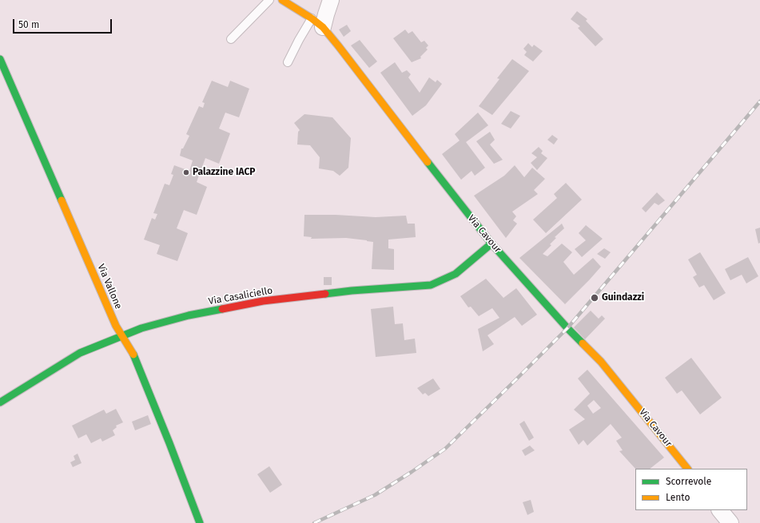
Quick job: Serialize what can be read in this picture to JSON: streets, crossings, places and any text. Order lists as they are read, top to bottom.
{
  "streets": {
    "street": ["Via Cavour", "Via Vallone", "Via Casaliciello"]
  },
  "crossings": [
    ["Via Cavour", "Via Casaliciello"],
    ["Via Vallone", "Via Casaliciello"]
  ],
  "places": ["Palazzine IACP", "Guindazzi"],
  "legend": ["Scorrevole", "Lento"],
  "scale_bar": "50 m"
}
